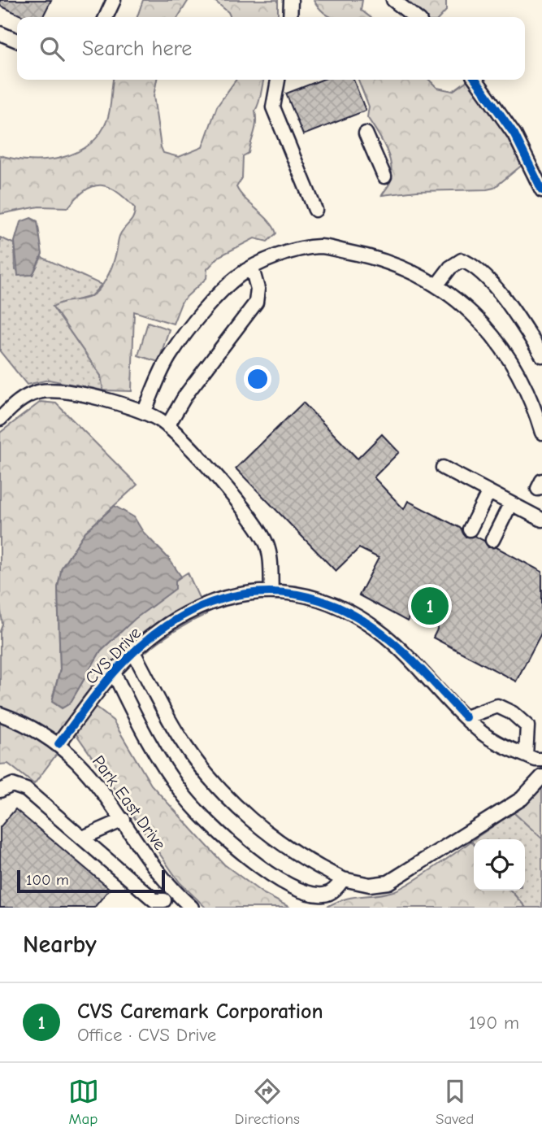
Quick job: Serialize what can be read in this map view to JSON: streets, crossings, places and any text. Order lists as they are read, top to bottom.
{
  "streets": {
    "street": ["CVS Drive", "Park East Drive"]
  },
  "crossings": [
    ["CVS Drive", "Park East Drive"]
  ],
  "scale_bar": "100 m",
  "page": {
    "search": "Search here",
    "pins": "1",
    "scale": "100 m",
    "heading": "Nearby",
    "list": [
      {
        "mark": "1",
        "name": "CVS Caremark Corporation",
        "note": "Office · CVS Drive",
        "value": "190 m"
      }
    ],
    "nav": ["Map", "Directions", "Saved"]
  }
}
